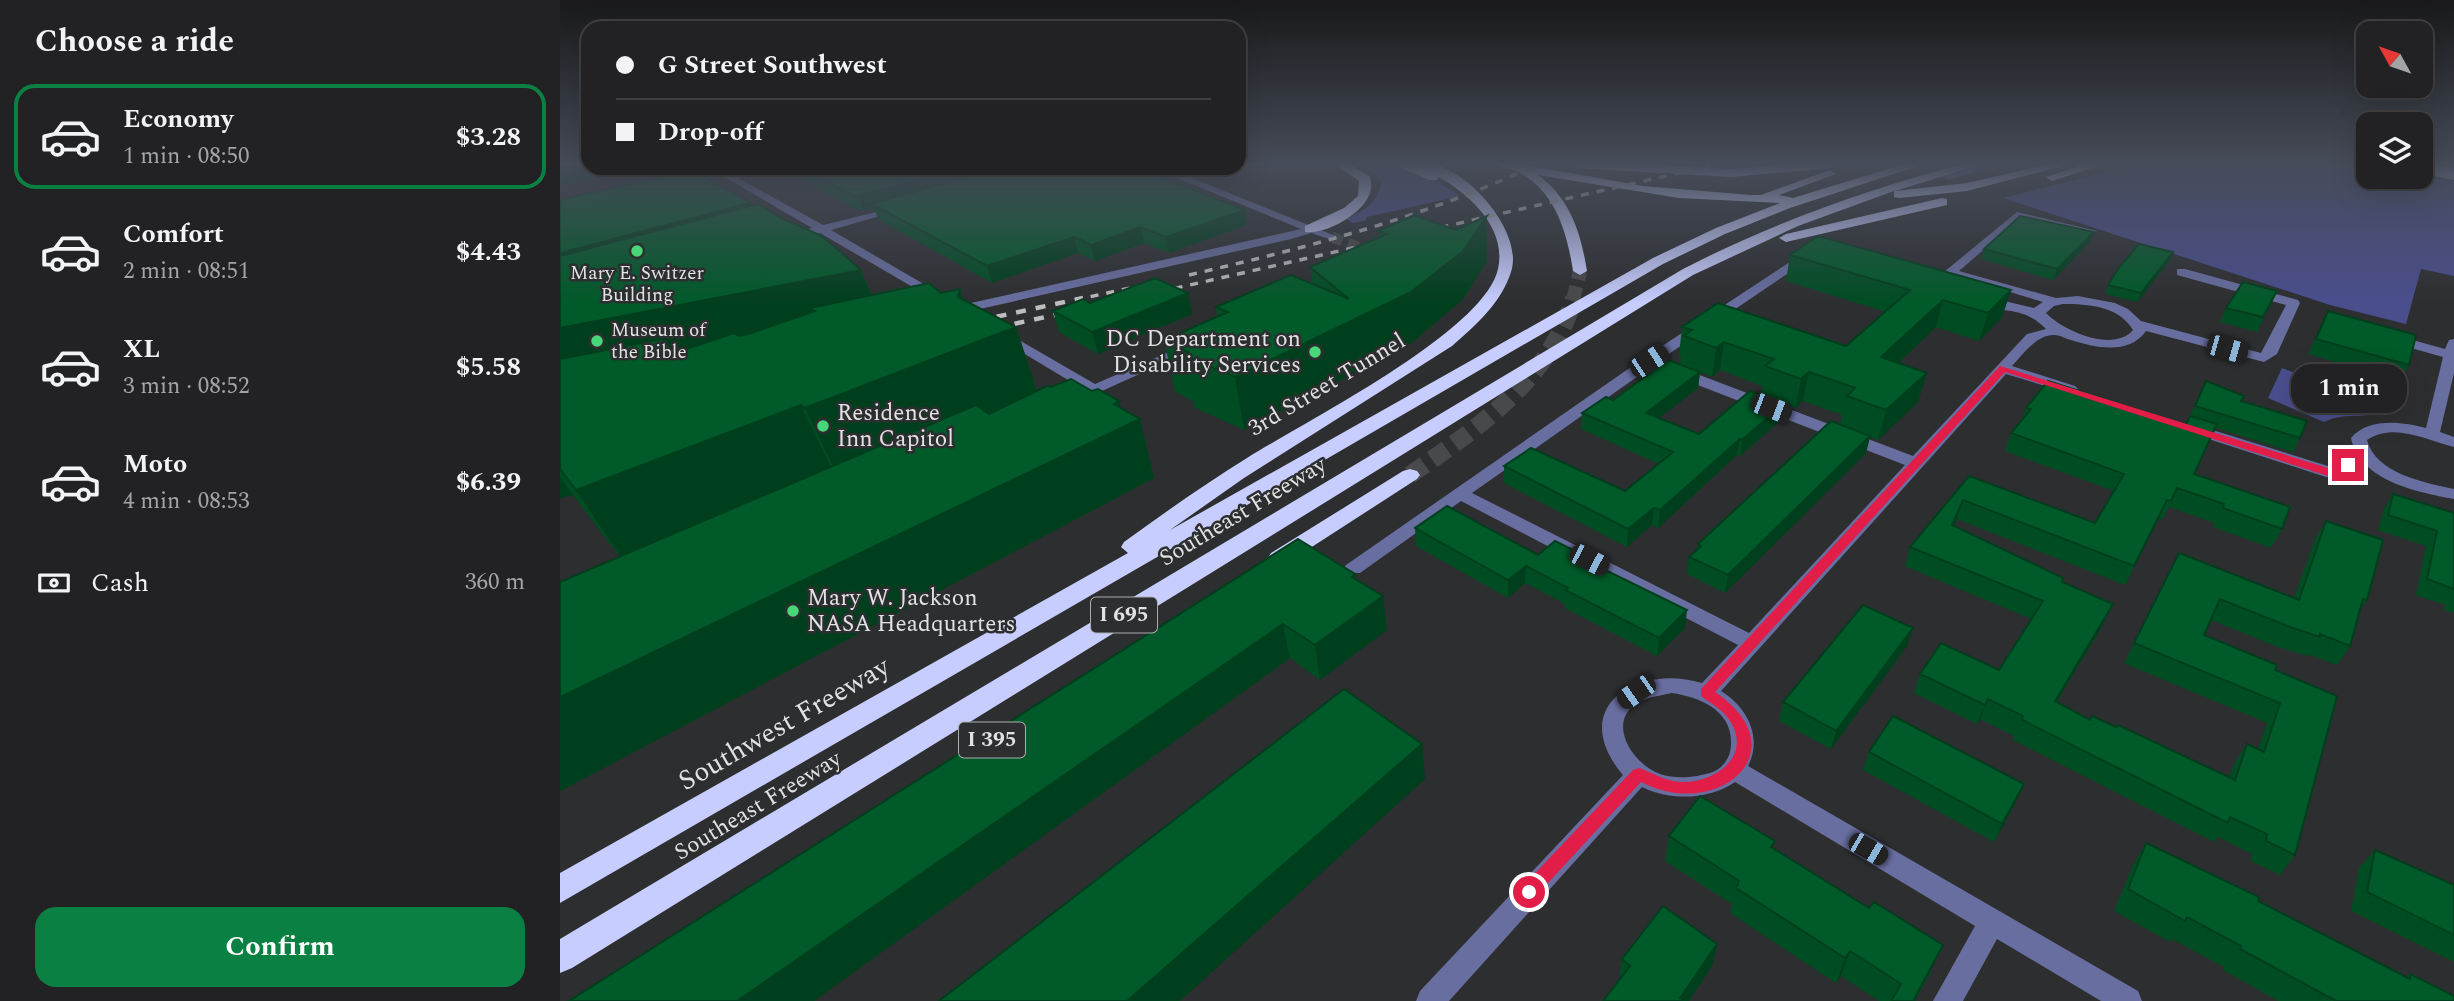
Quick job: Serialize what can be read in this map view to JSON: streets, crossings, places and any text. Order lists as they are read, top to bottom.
{
  "streets": {
    "highway": [
      "3rd Street Tunnel",
      "Southeast Freeway",
      "I 695",
      "Southwest Freeway"
    ]
  },
  "crossings": [
    ["3rd Street Tunnel", "Southeast Freeway"],
    ["3rd Street Tunnel", "Southwest Freeway"],
    ["Southeast Freeway", "Southwest Freeway"]
  ],
  "places": [
    "Mary E. Switzer Building",
    "Museum of the Bible",
    "DC Department on Disability Services",
    "Residence Inn Capitol",
    "Mary W. Jackson NASA Headquarters"
  ],
  "north": "top left",
  "page": {
    "heading": "Choose a ride",
    "banner": ["G Street Southwest", "Drop-off"],
    "list": [
      {
        "name": "Economy",
        "note": "1 min · 08:50",
        "value": "$3.28"
      },
      {
        "name": "Comfort",
        "note": "2 min · 08:51",
        "value": "$4.43"
      },
      {
        "name": "XL",
        "note": "3 min · 08:52",
        "value": "$5.58"
      },
      {
        "name": "Moto",
        "note": "4 min · 08:53",
        "value": "$6.39"
      }
    ],
    "bubble": "1 min",
    "pay": ["Cash", "360 m"],
    "buttons": "Confirm"
  }
}
